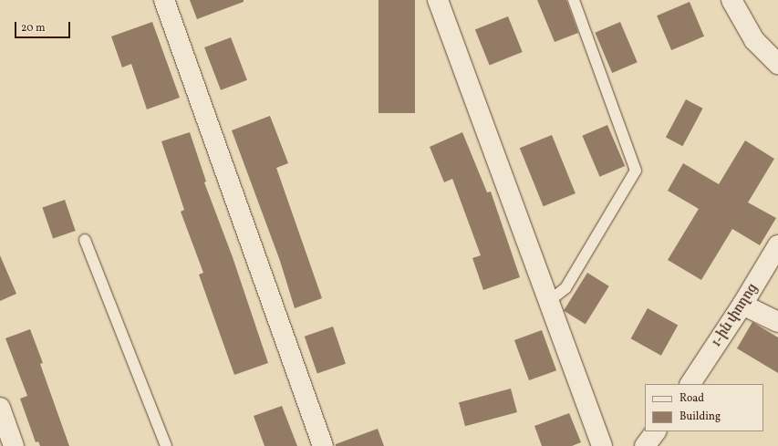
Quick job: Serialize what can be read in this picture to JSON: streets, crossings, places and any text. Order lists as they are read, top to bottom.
{
  "streets": {
    "street": ["1-ին փողոց"]
  },
  "legend": ["Road", "Building"],
  "scale_bar": "20 m"
}
